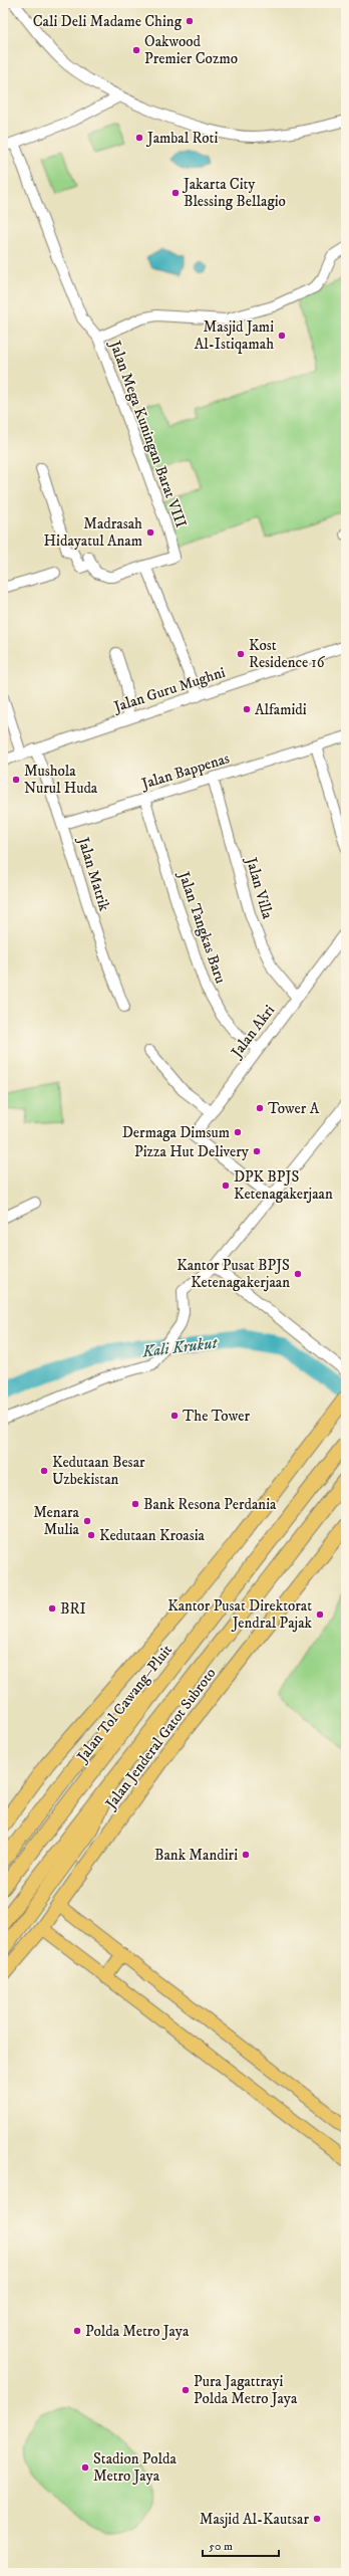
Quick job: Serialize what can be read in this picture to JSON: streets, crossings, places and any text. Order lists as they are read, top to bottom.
{
  "streets": {
    "highway": ["Jalan Tol Cawang–Pluit", "Jalan Jenderal Gatot Subroto"],
    "street": [
      "Jalan Mega Kuningan Barat VIII",
      "Jalan Guru Mughni",
      "Jalan Bappenas",
      "Jalan Matrik",
      "Jalan Villa",
      "Jalan Tangkas Baru",
      "Jalan Akri"
    ]
  },
  "crossings": [
    ["Jalan Guru Mughni", "Jalan Matrik"],
    ["Jalan Bappenas", "Jalan Matrik"],
    ["Jalan Bappenas", "Jalan Villa"],
    ["Jalan Bappenas", "Jalan Tangkas Baru"],
    ["Jalan Villa", "Jalan Akri"],
    ["Jalan Tangkas Baru", "Jalan Akri"]
  ],
  "water": ["Kali Krukut"],
  "places": [
    "Cali Deli Madame Ching",
    "Oakwood Premier Cozmo",
    "Jambal Roti",
    "Jakarta City Blessing Bellagio",
    "Masjid Jami Al-Istiqamah",
    "Madrasah Hidayatul Anam",
    "Kost Residence 16",
    "Alfamidi",
    "Mushola Nurul Huda",
    "Tower A",
    "Dermaga Dimsum",
    "Pizza Hut Delivery",
    "DPK BPJS Ketenagakerjaan",
    "Kantor Pusat BPJS Ketenagakerjaan",
    "The Tower",
    "Kedutaan Besar Uzbekistan",
    "Bank Resona Perdania",
    "Menara Mulia",
    "Kedutaan Kroasia",
    "BRI",
    "Kantor Pusat Direktorat Jendral Pajak",
    "Bank Mandiri",
    "Polda Metro Jaya",
    "Pura Jagattrayi Polda Metro Jaya",
    "Stadion Polda Metro Jaya",
    "Masjid Al-Kautsar"
  ],
  "scale_bar": "50 m"
}
